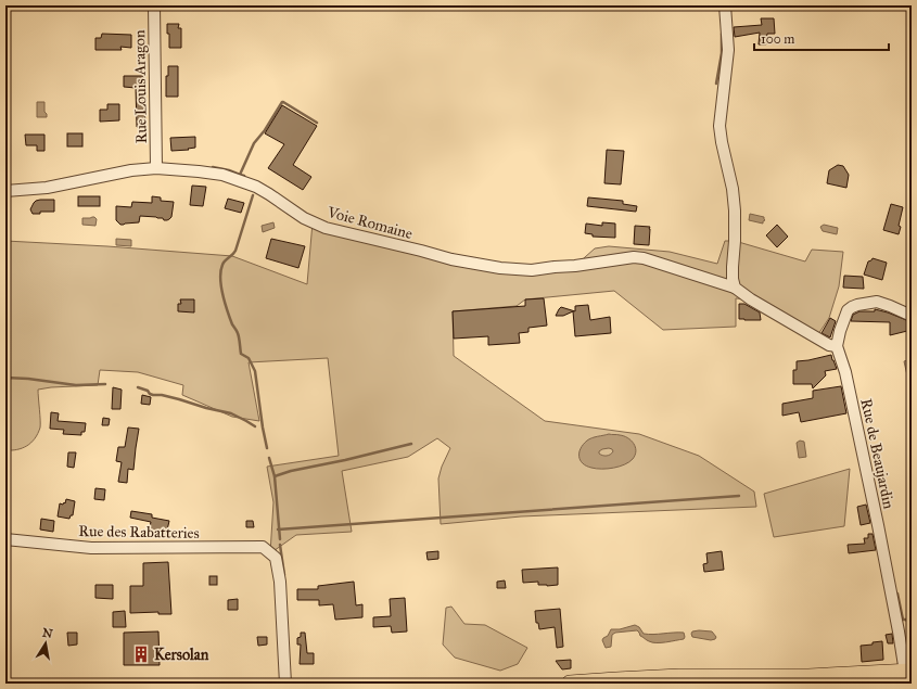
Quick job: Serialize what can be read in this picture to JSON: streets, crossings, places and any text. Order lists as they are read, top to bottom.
{
  "streets": {
    "street": [
      "Rue Louis Aragon",
      "Voie Romaine",
      "Rue de Beaujardin",
      "Rue des Rabatteries"
    ]
  },
  "crossings": [
    ["Rue Louis Aragon", "Voie Romaine"],
    ["Voie Romaine", "Rue de Beaujardin"]
  ],
  "places": {
    "building": ["Kersolan"]
  },
  "scale_bar": "100 m",
  "north": "top"
}
